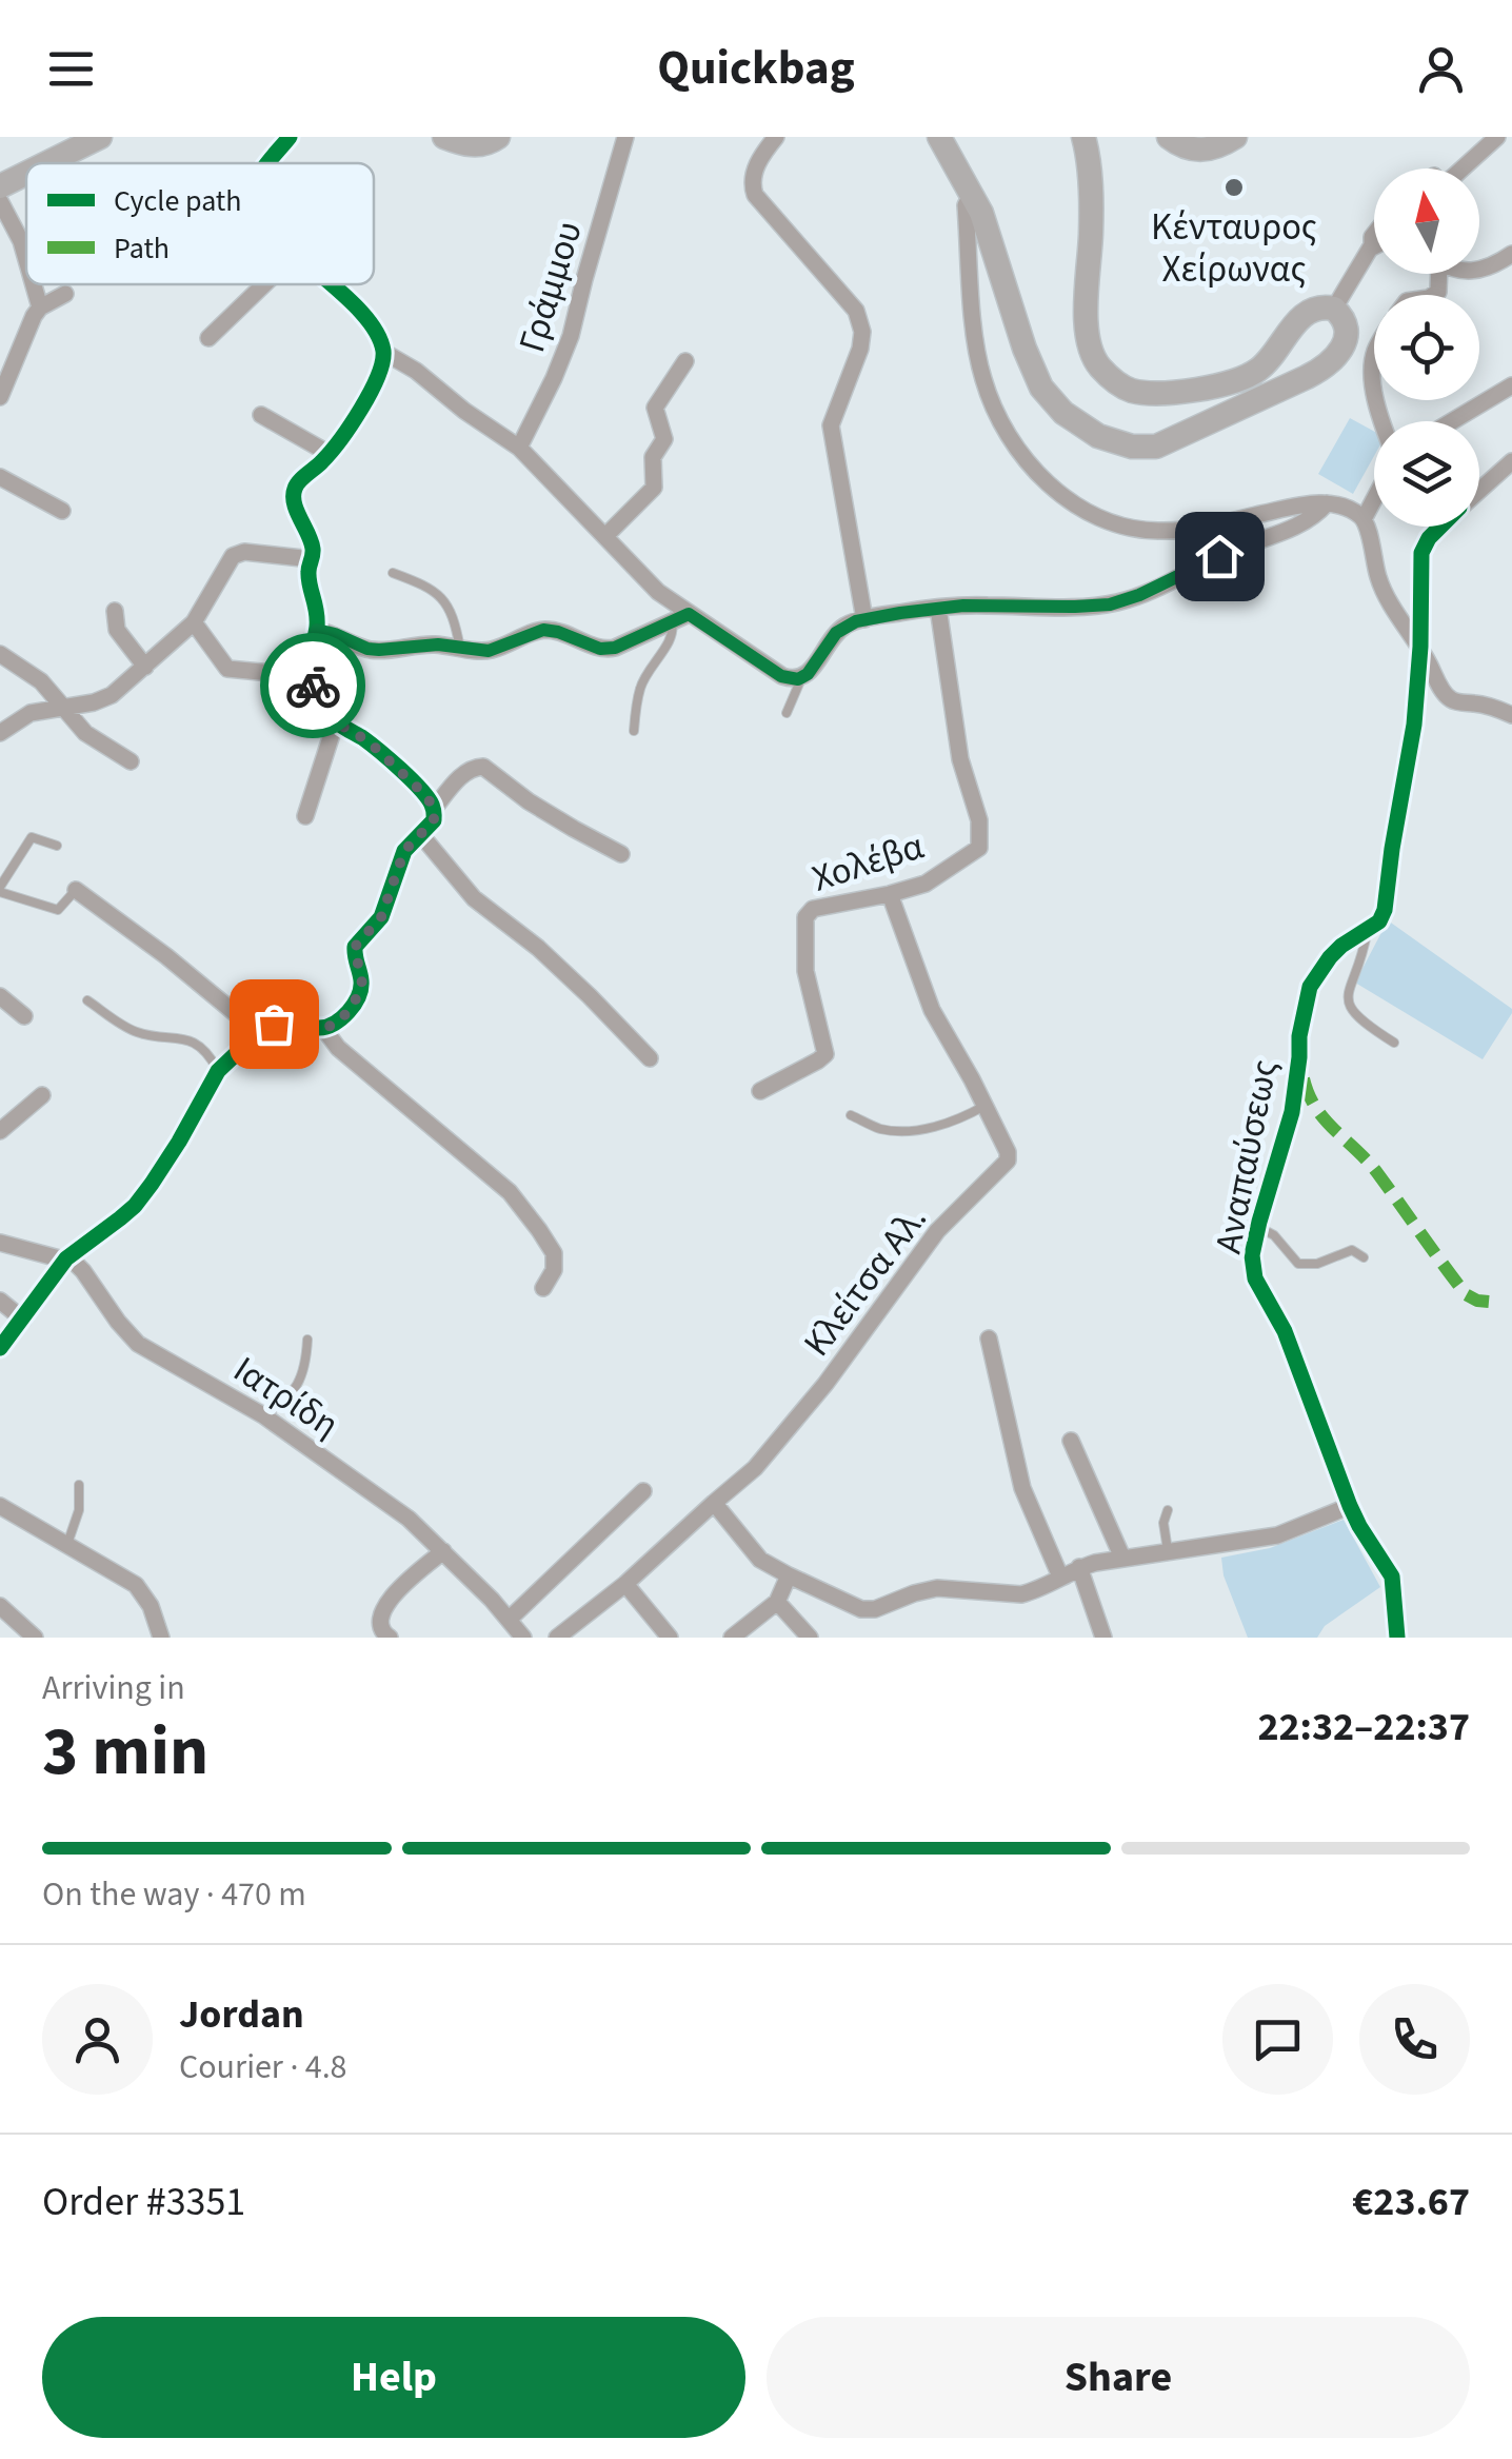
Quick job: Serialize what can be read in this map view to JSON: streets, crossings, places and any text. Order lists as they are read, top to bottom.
{
  "streets": {
    "street": [
      "Γράμμου",
      "Χολέβα",
      "Αναπαύσεως",
      "Κλείτσα Αλ.",
      "Ιατρίδη"
    ]
  },
  "crossings": [
    ["Χολέβα", "Κλείτσα Αλ."]
  ],
  "places": ["Κένταυρος Χείρωνας"],
  "legend": ["Cycle path", "Path"],
  "north": "top",
  "page": {
    "header": "Quickbag",
    "heading": ["3 min", "Arriving in", "22:32–22:37"],
    "panel": [
      "Jordan",
      "Courier · 4.8",
      "Order #3351",
      "€23.67"
    ],
    "bar": "On the way · 470 m",
    "buttons": ["Help", "Share"]
  }
}
